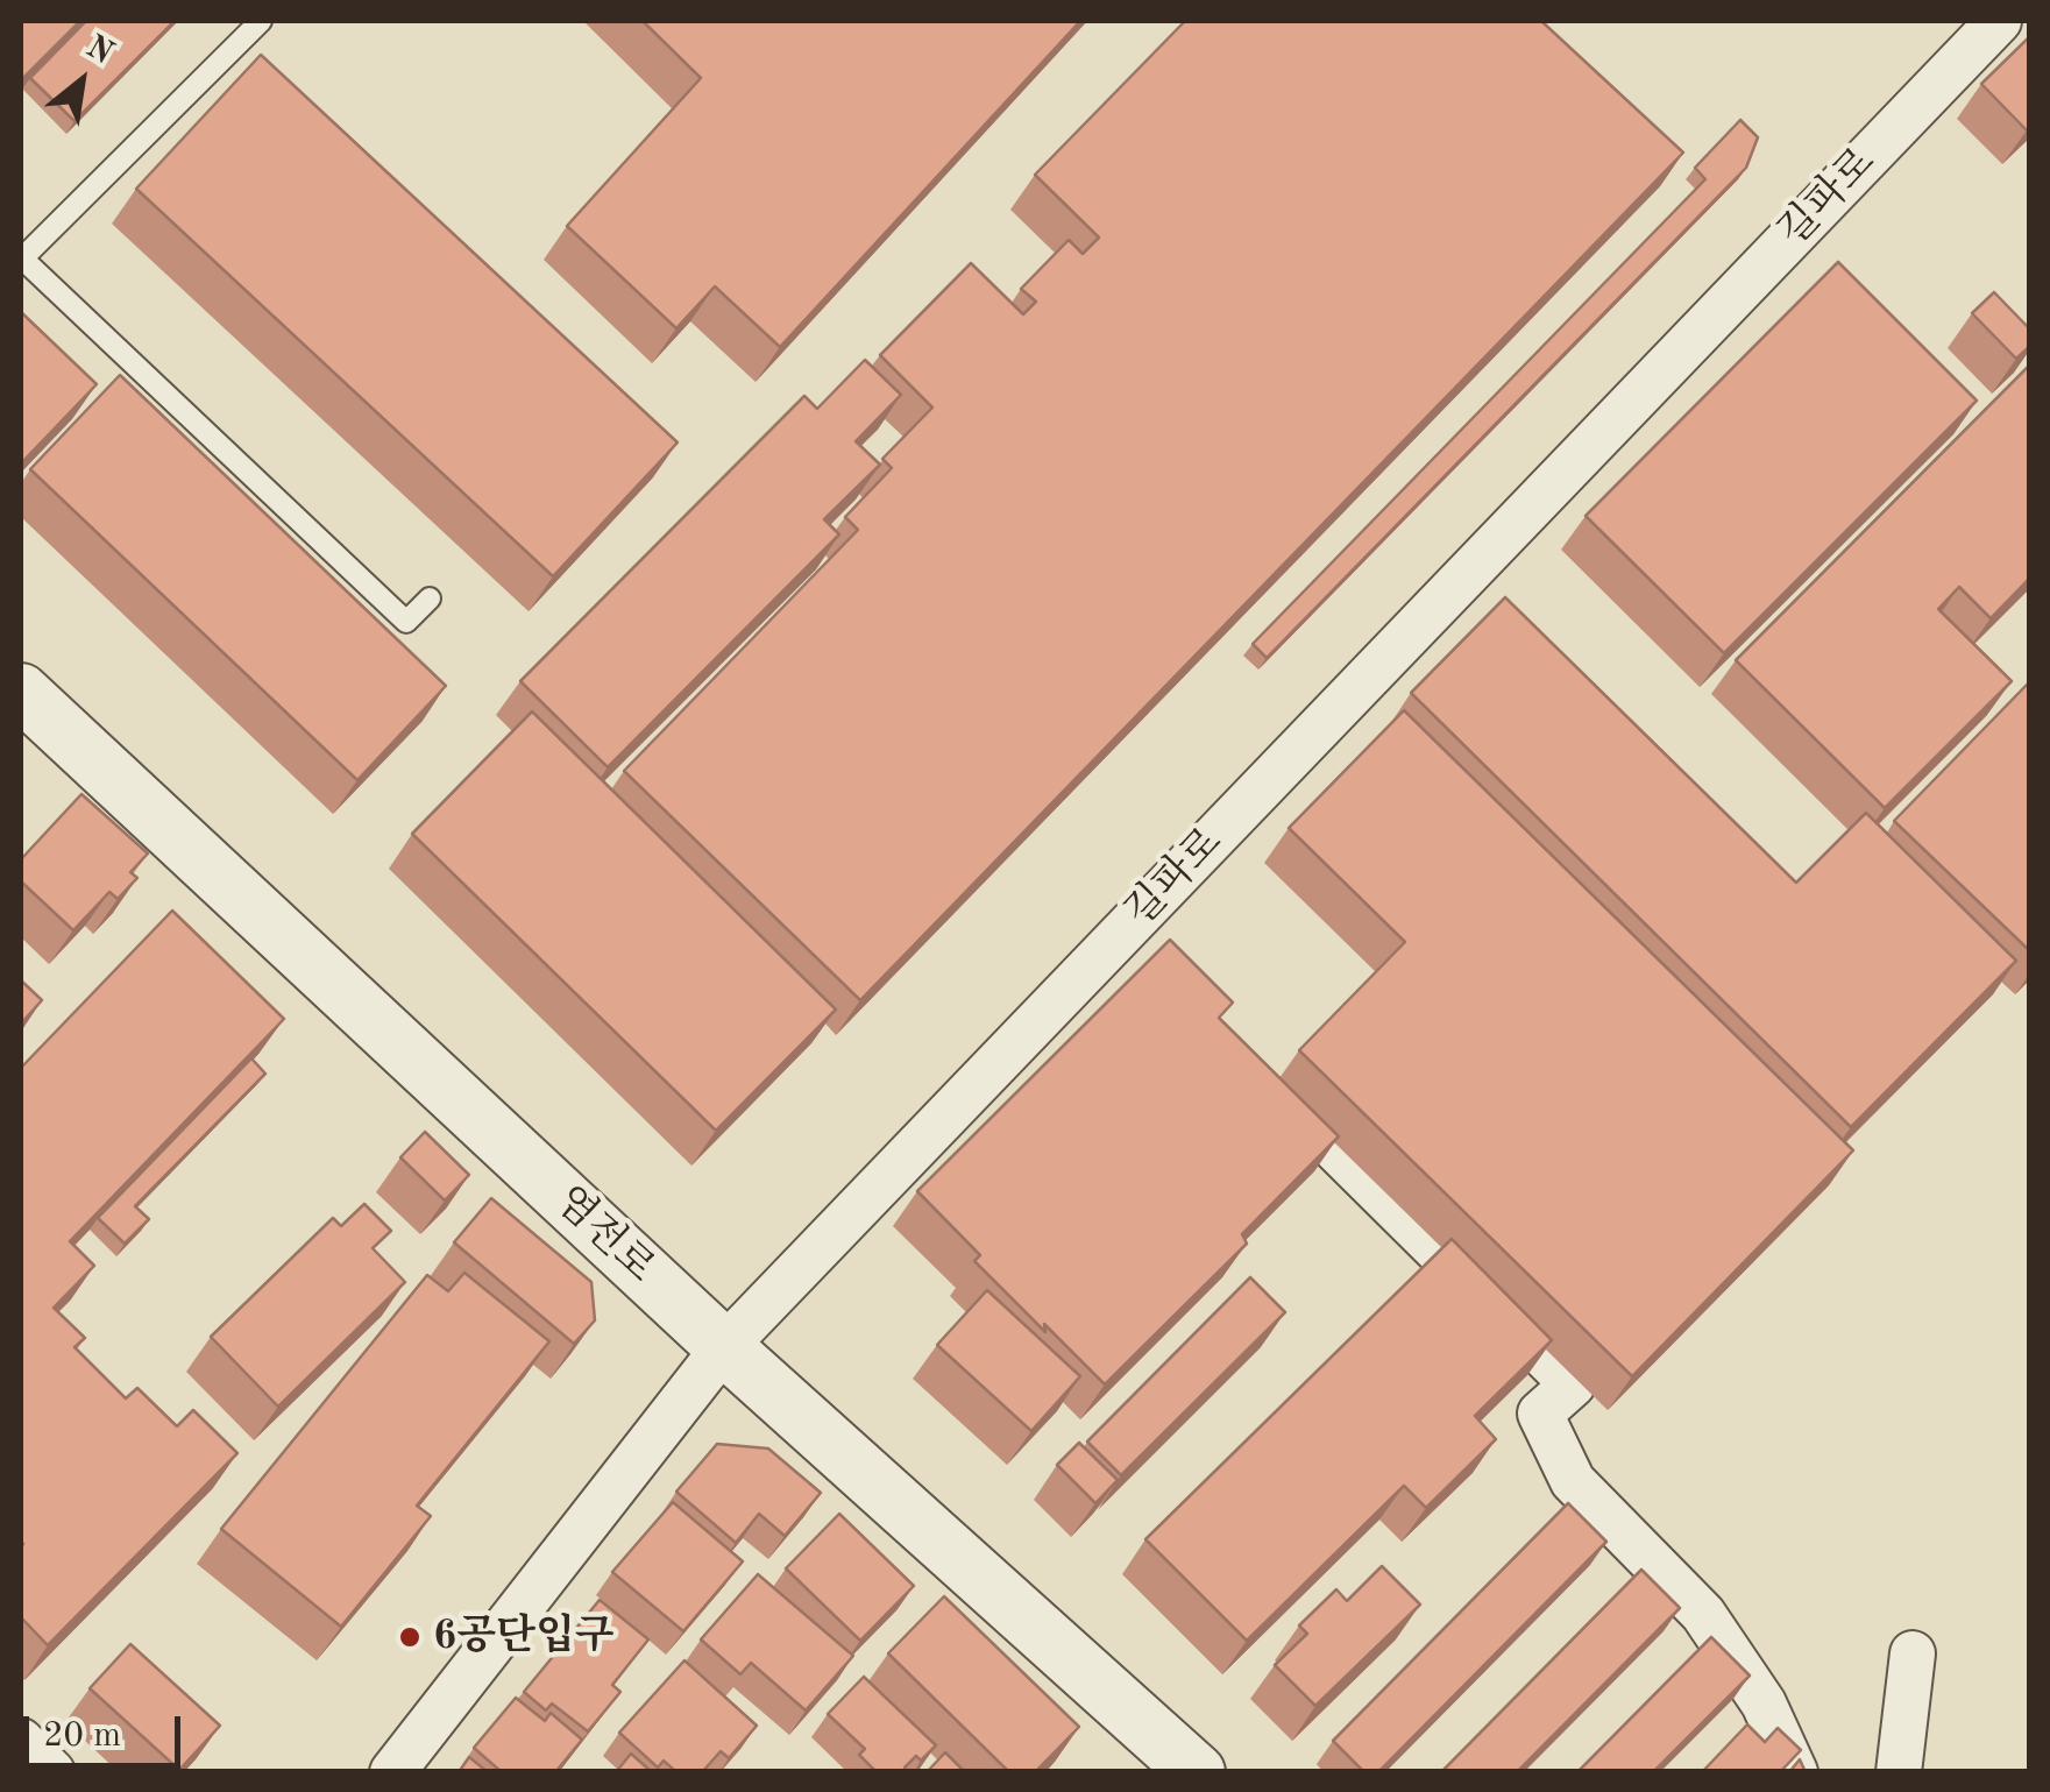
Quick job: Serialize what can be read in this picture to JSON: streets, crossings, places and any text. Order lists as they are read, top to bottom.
{
  "streets": {
    "street": ["길파로", "염전로"]
  },
  "crossings": [
    ["길파로", "염전로"]
  ],
  "places": ["6공단입구"],
  "scale_bar": "20 m",
  "north": "top right"
}
